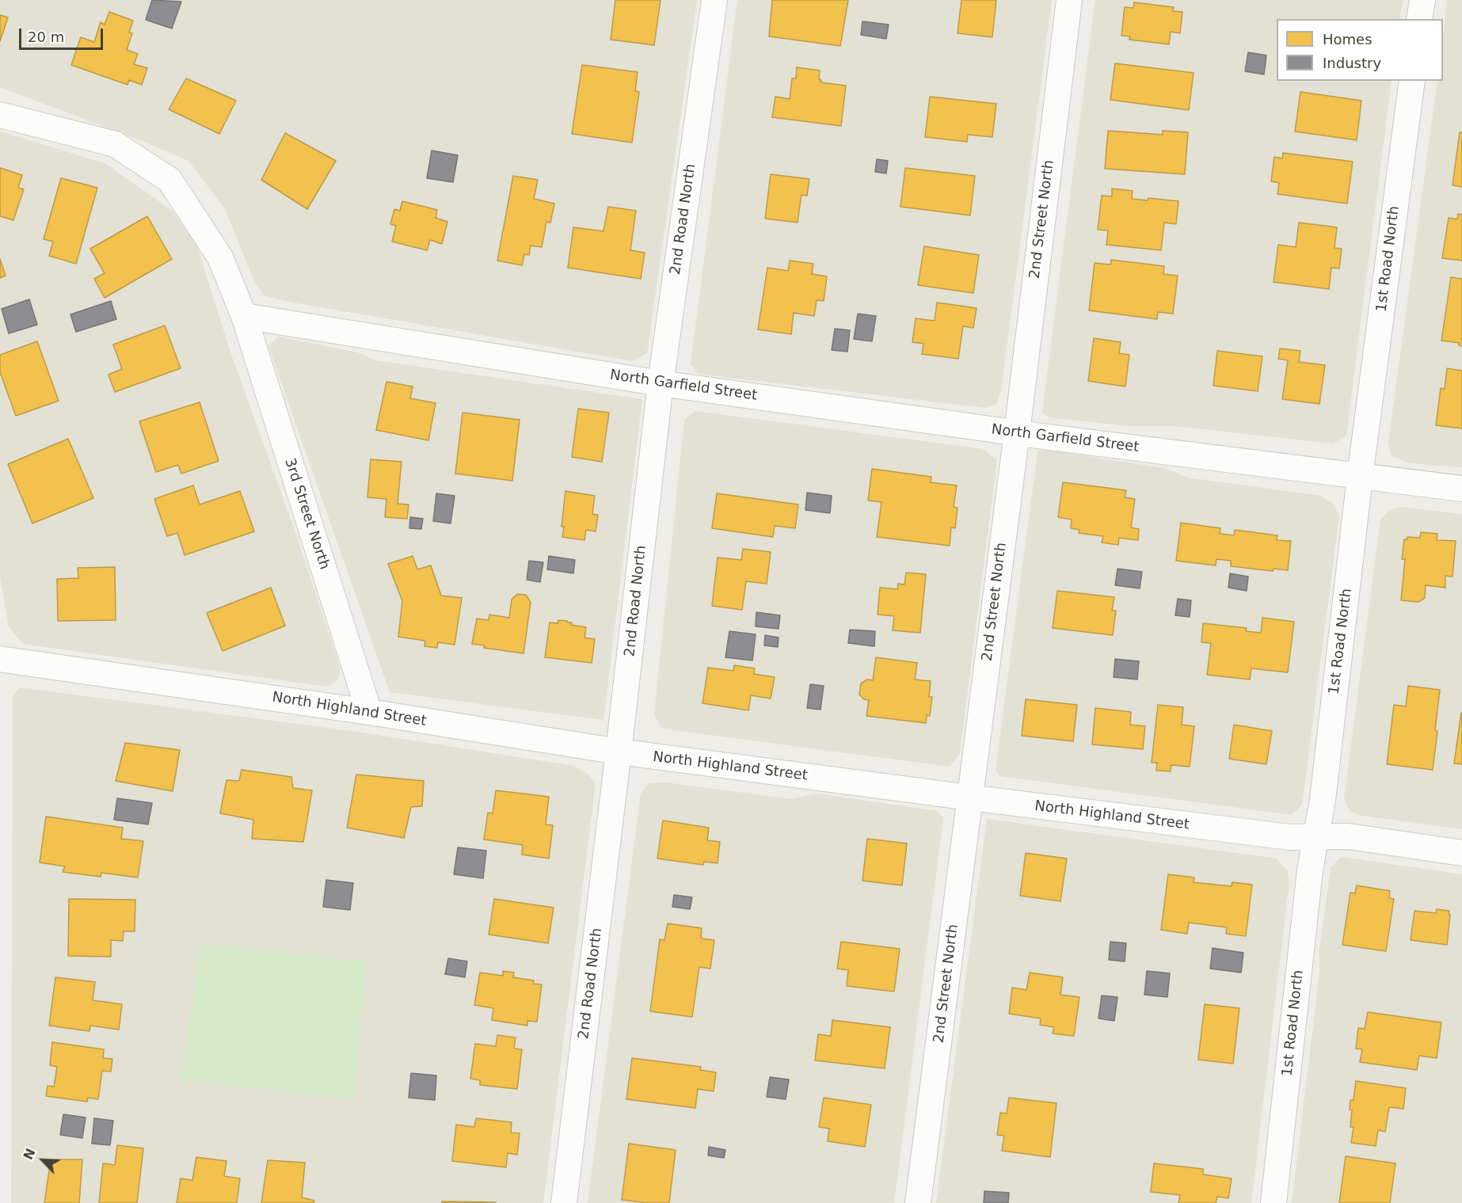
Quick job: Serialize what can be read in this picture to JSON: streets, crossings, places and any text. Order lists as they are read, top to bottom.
{
  "streets": {
    "street": [
      "2nd Road North",
      "2nd Street North",
      "1st Road North",
      "North Garfield Street",
      "3rd Street North",
      "North Highland Street"
    ]
  },
  "crossings": [
    ["2nd Road North", "North Garfield Street"],
    ["2nd Road North", "North Highland Street"],
    ["2nd Street North", "North Garfield Street"],
    ["2nd Street North", "North Highland Street"],
    ["1st Road North", "North Garfield Street"],
    ["1st Road North", "North Highland Street"],
    ["North Garfield Street", "3rd Street North"],
    ["3rd Street North", "North Highland Street"]
  ],
  "legend": ["Homes", "Industry"],
  "scale_bar": "20 m",
  "north": "top left"
}
